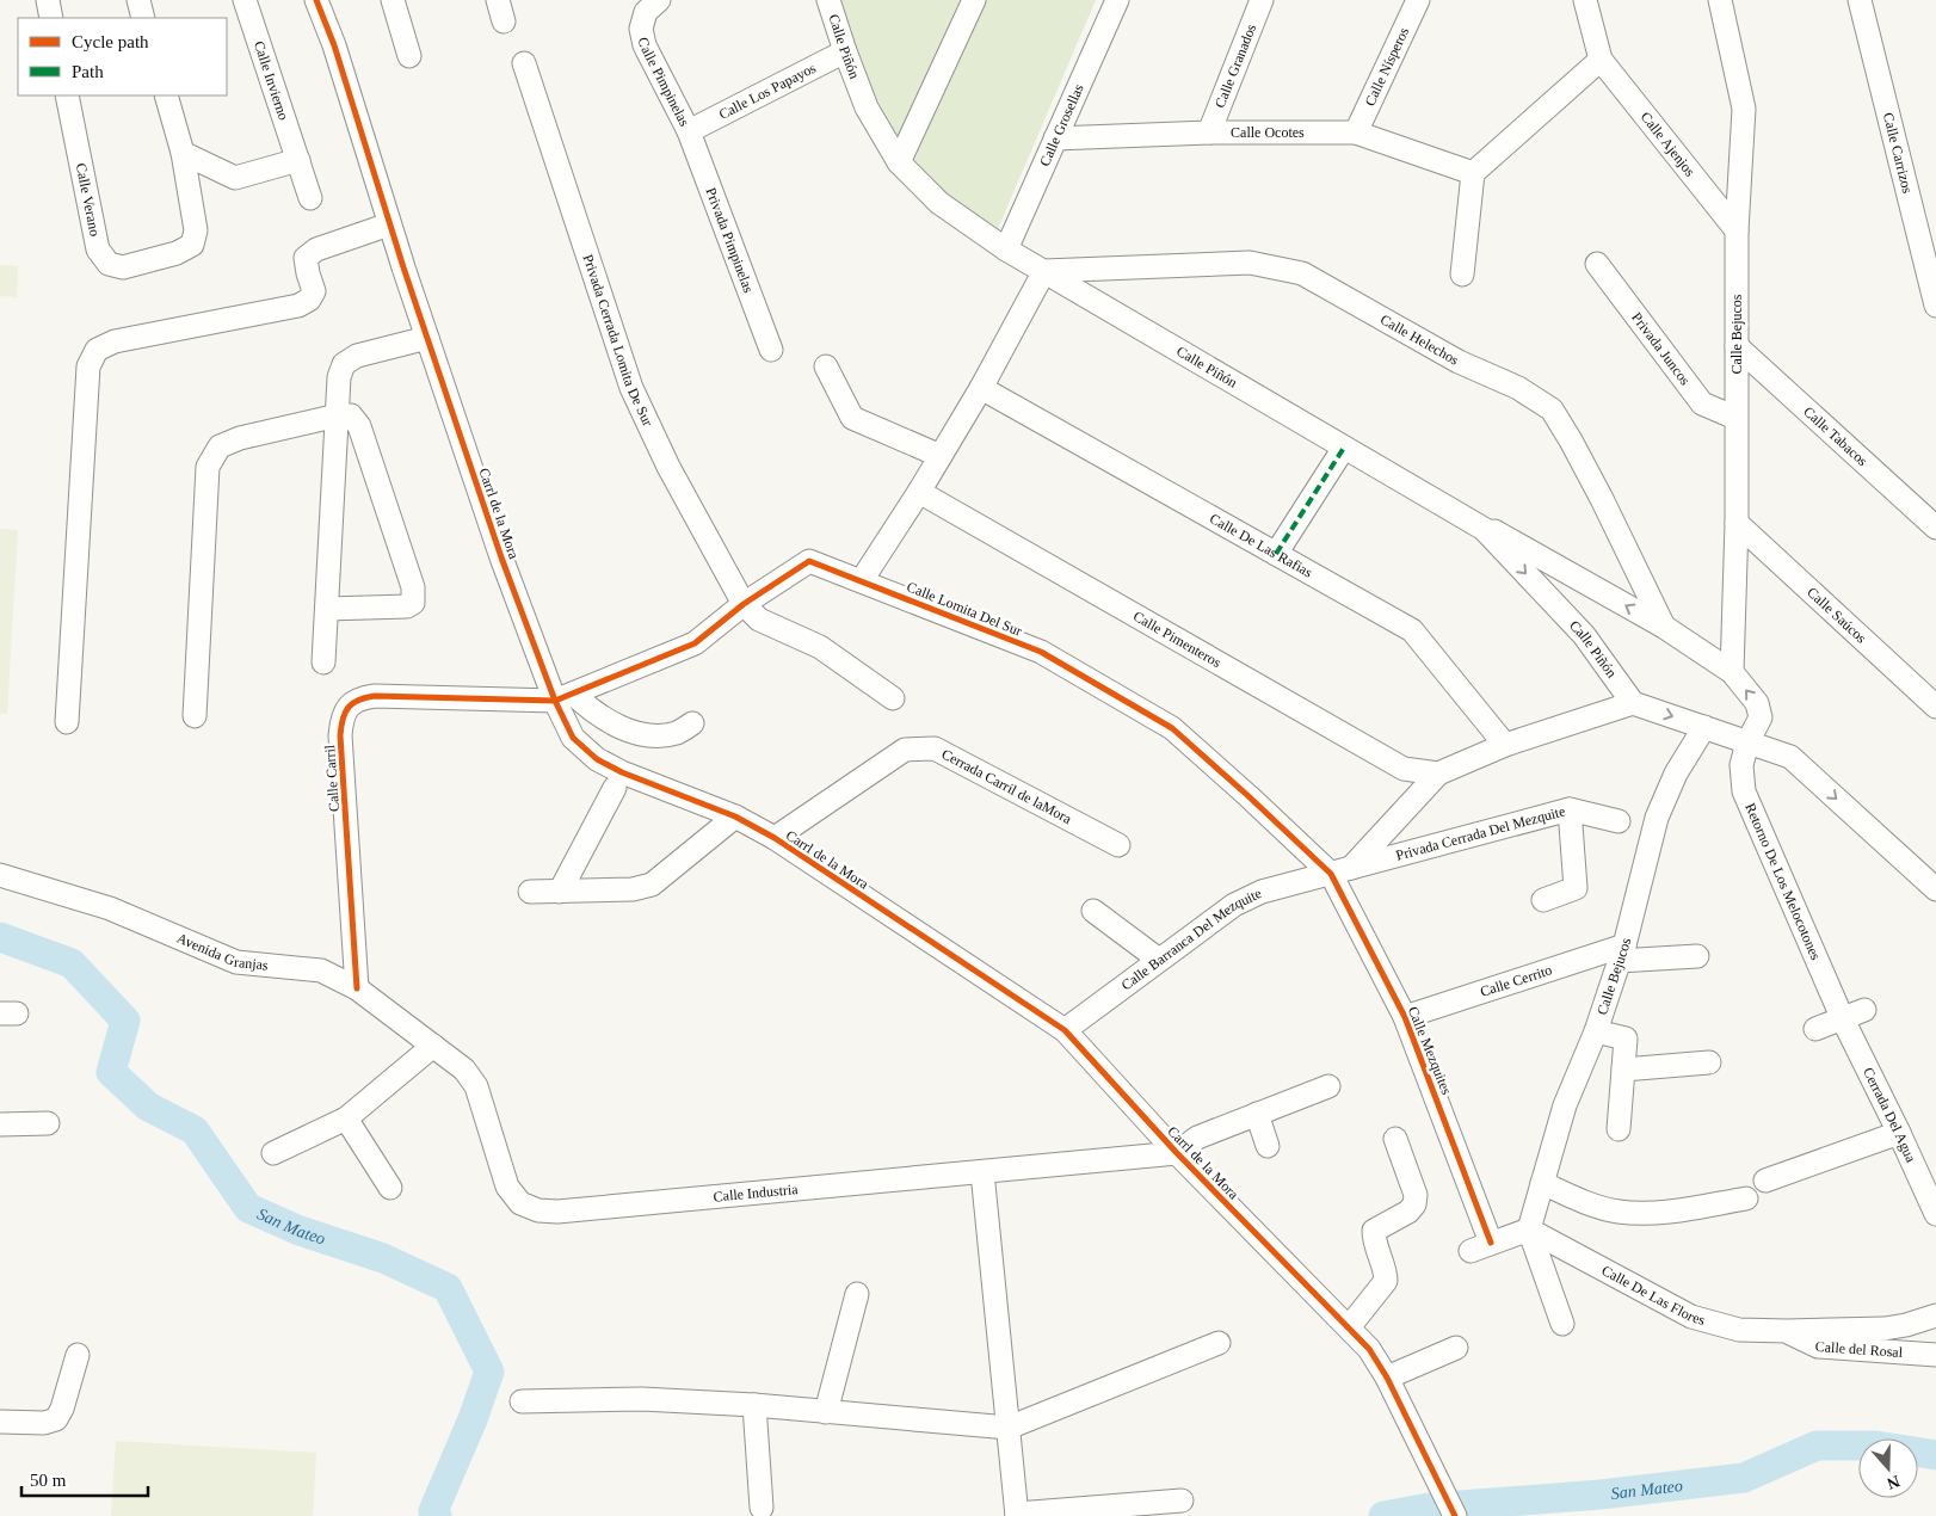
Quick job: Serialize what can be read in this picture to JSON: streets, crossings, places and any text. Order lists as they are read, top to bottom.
{
  "streets": {
    "street": [
      "Calle Piñón",
      "Calle Granados",
      "Calle Nísperos",
      "Calle Invierno",
      "Calle Pimpinelas",
      "Calle Los Papayos",
      "Calle Grosellas",
      "Calle Ocotes",
      "Calle Ajenjos",
      "Calle Carrizos",
      "Calle Verano",
      "Privada Pimpinelas",
      "Calle Bejucos",
      "Calle Helechos",
      "Privada Cerrada Lomita De Sur",
      "Privada Juncos",
      "Calle Tabacos",
      "Carrl de la Mora",
      "Calle De Las Rafias",
      "Calle Lomita Del Sur",
      "Calle Saúcos",
      "Calle Pimenteros",
      "Calle Carril",
      "Cerrada Carril de laMora",
      "Privada Cerrada Del Mezquite",
      "Retorno De Los Melocotones",
      "Calle Barranca Del Mezquite",
      "Avenida Granjas",
      "Calle Cerrito",
      "Calle Mezquites",
      "Cerrada Del Agua",
      "Calle Industria",
      "Calle De Las Flores",
      "Calle del Rosal"
    ]
  },
  "crossings": [
    ["Calle Piñón", "Calle Los Papayos"],
    ["Calle Piñón", "Calle Grosellas"],
    ["Calle Piñón", "Calle Helechos"],
    ["Calle Piñón", "Retorno De Los Melocotones"],
    ["Calle Granados", "Calle Ocotes"],
    ["Calle Nísperos", "Calle Ocotes"],
    ["Calle Pimpinelas", "Calle Los Papayos"],
    ["Calle Pimpinelas", "Privada Pimpinelas"],
    ["Calle Los Papayos", "Privada Pimpinelas"],
    ["Calle Grosellas", "Calle Ocotes"],
    ["Calle Ajenjos", "Calle Bejucos"],
    ["Calle Bejucos", "Privada Juncos"],
    ["Calle Bejucos", "Calle Tabacos"],
    ["Calle Bejucos", "Calle Saúcos"],
    ["Calle Bejucos", "Retorno De Los Melocotones"],
    ["Calle Bejucos", "Calle Cerrito"],
    ["Calle Bejucos", "Calle De Las Flores"],
    ["Calle Helechos", "Retorno De Los Melocotones"],
    ["Privada Cerrada Lomita De Sur", "Calle Lomita Del Sur"],
    ["Carrl de la Mora", "Calle Lomita Del Sur"],
    ["Carrl de la Mora", "Calle Carril"],
    ["Carrl de la Mora", "Cerrada Carril de laMora"],
    ["Carrl de la Mora", "Calle Barranca Del Mezquite"],
    ["Carrl de la Mora", "Calle Industria"],
    ["Calle Lomita Del Sur", "Calle Carril"],
    ["Calle Lomita Del Sur", "Privada Cerrada Del Mezquite"],
    ["Calle Lomita Del Sur", "Calle Barranca Del Mezquite"],
    ["Calle Lomita Del Sur", "Calle Mezquites"],
    ["Calle Carril", "Avenida Granjas"],
    ["Privada Cerrada Del Mezquite", "Calle Barranca Del Mezquite"],
    ["Privada Cerrada Del Mezquite", "Calle Mezquites"],
    ["Retorno De Los Melocotones", "Cerrada Del Agua"],
    ["Calle Barranca Del Mezquite", "Calle Mezquites"],
    ["Avenida Granjas", "Calle Industria"],
    ["Calle Cerrito", "Calle Mezquites"],
    ["Calle De Las Flores", "Calle del Rosal"]
  ],
  "one_way": ["Retorno De Los Melocotones"],
  "water": ["San Mateo"],
  "legend": ["Cycle path", "Path"],
  "scale_bar": "50 m",
  "north": "bottom"
}
